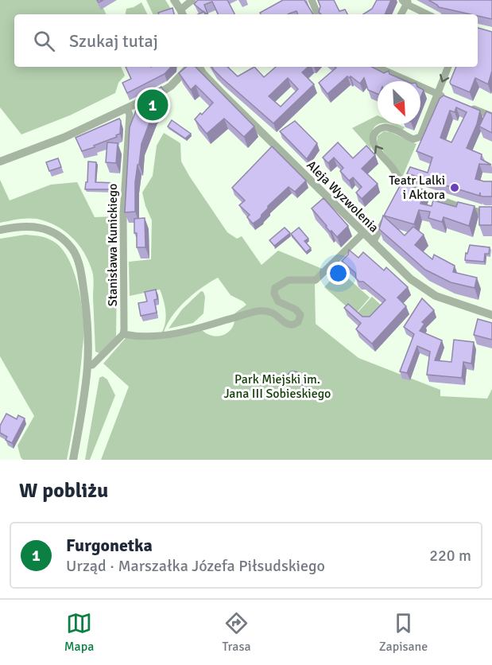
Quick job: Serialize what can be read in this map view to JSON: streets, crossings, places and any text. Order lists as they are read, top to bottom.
{
  "streets": {
    "street": ["Aleja Wyzwolenia", "Stanisława Kunickiego"]
  },
  "parks": ["Park Miejski im. Jana III Sobieskiego"],
  "places": ["Teatr Lalki i Aktora"],
  "north": "bottom right",
  "page": {
    "search": "Szukaj tutaj",
    "pins": "1",
    "heading": "W pobliżu",
    "list": [
      {
        "mark": "1",
        "name": "Furgonetka",
        "note": "Urząd · Marszałka Józefa Piłsudskiego",
        "value": "220 m"
      }
    ],
    "nav": ["Mapa", "Trasa", "Zapisane"]
  }
}
